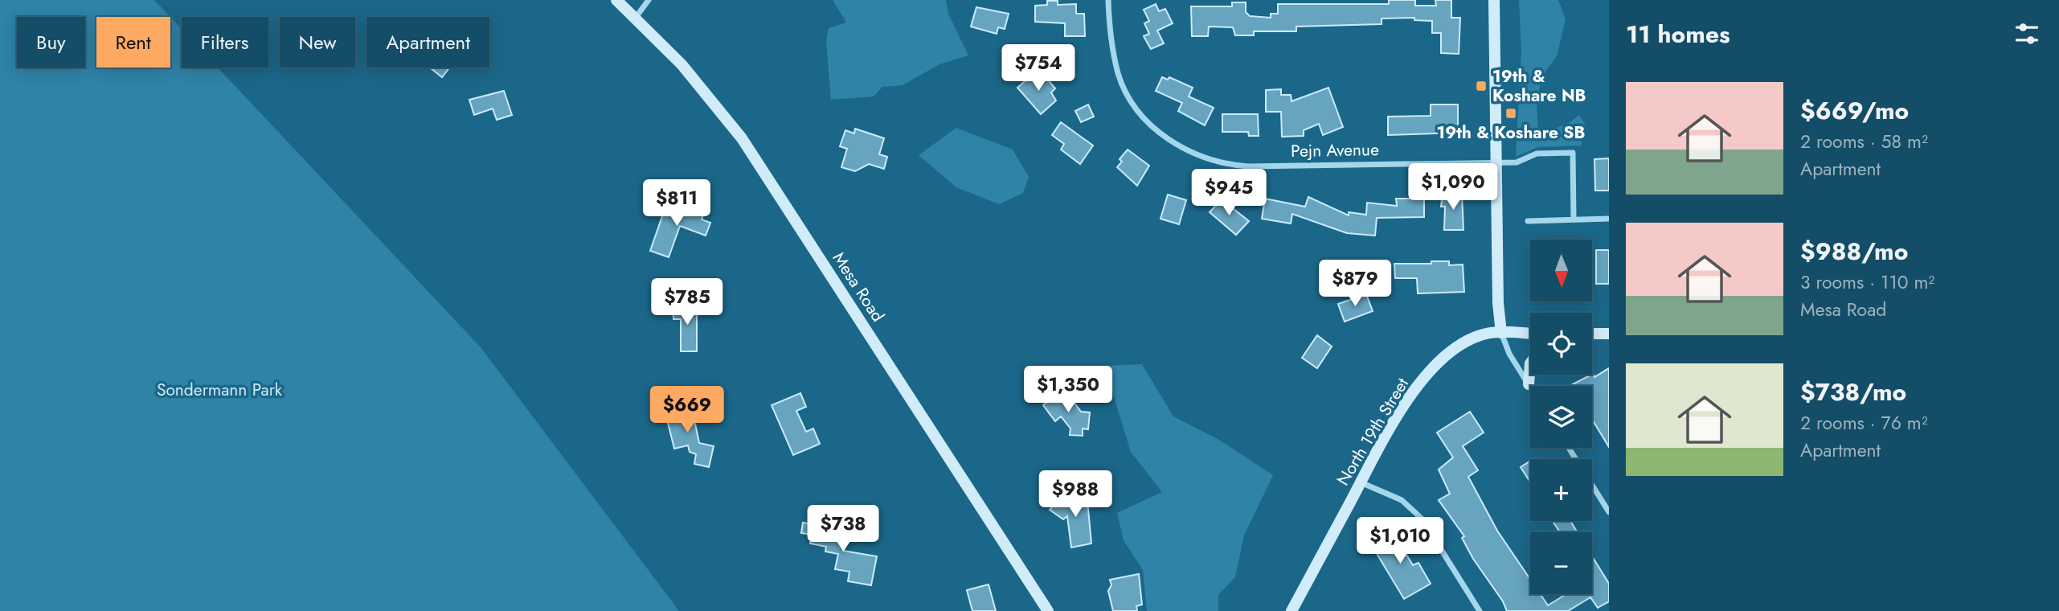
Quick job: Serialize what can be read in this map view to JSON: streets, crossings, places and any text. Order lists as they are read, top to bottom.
{
  "streets": {
    "street": ["Pejn Avenue", "Mesa Road", "North 19th Street"]
  },
  "parks": ["Sondermann Park"],
  "places": {
    "transit": ["19th & Koshare NB", "19th & Koshare SB"]
  },
  "north": "bottom",
  "page": {
    "heading": "11 homes",
    "chip": [
      "Buy",
      "Rent",
      "Filters",
      "New",
      "Apartment"
    ],
    "price": [
      "$754",
      "$1,090",
      "$945",
      "$811",
      "$879",
      "$785",
      "$1,350",
      "$669",
      "$988",
      "$738",
      "$1,010"
    ],
    "list": [
      {
        "name": "$669/mo",
        "note": "2 rooms · 58 m² · Apartment"
      },
      {
        "name": "$988/mo",
        "note": "3 rooms · 110 m² · Mesa Road"
      },
      {
        "name": "$738/mo",
        "note": "2 rooms · 76 m² · Apartment"
      }
    ],
    "map_buttons": ["+", "−"]
  }
}
